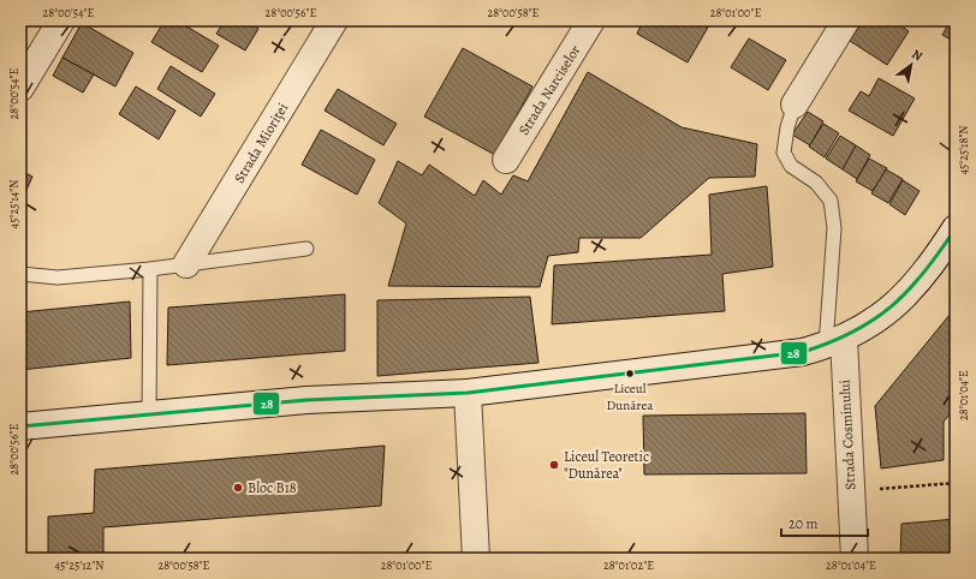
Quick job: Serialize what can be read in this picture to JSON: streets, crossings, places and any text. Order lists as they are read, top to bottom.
{
  "streets": {
    "street": ["Strada Narciselor", "Strada Mioriței", "Strada Cosminului"]
  },
  "places": ["Liceul Dunărea", "Liceul Teoretic \"Dunărea\"", "Bloc B18"],
  "lines": ["transit line 28"],
  "scale_bar": "20 m",
  "north": "top right",
  "coordinates": [
    "28°00'54\"E",
    "28°00'56\"E",
    "28°00'58\"E",
    "28°01'00\"E",
    "45°25'18\"N",
    "45°25'14\"N",
    "28°01'04\"E",
    "45°25'12\"N",
    "28°01'02\"E"
  ]
}
